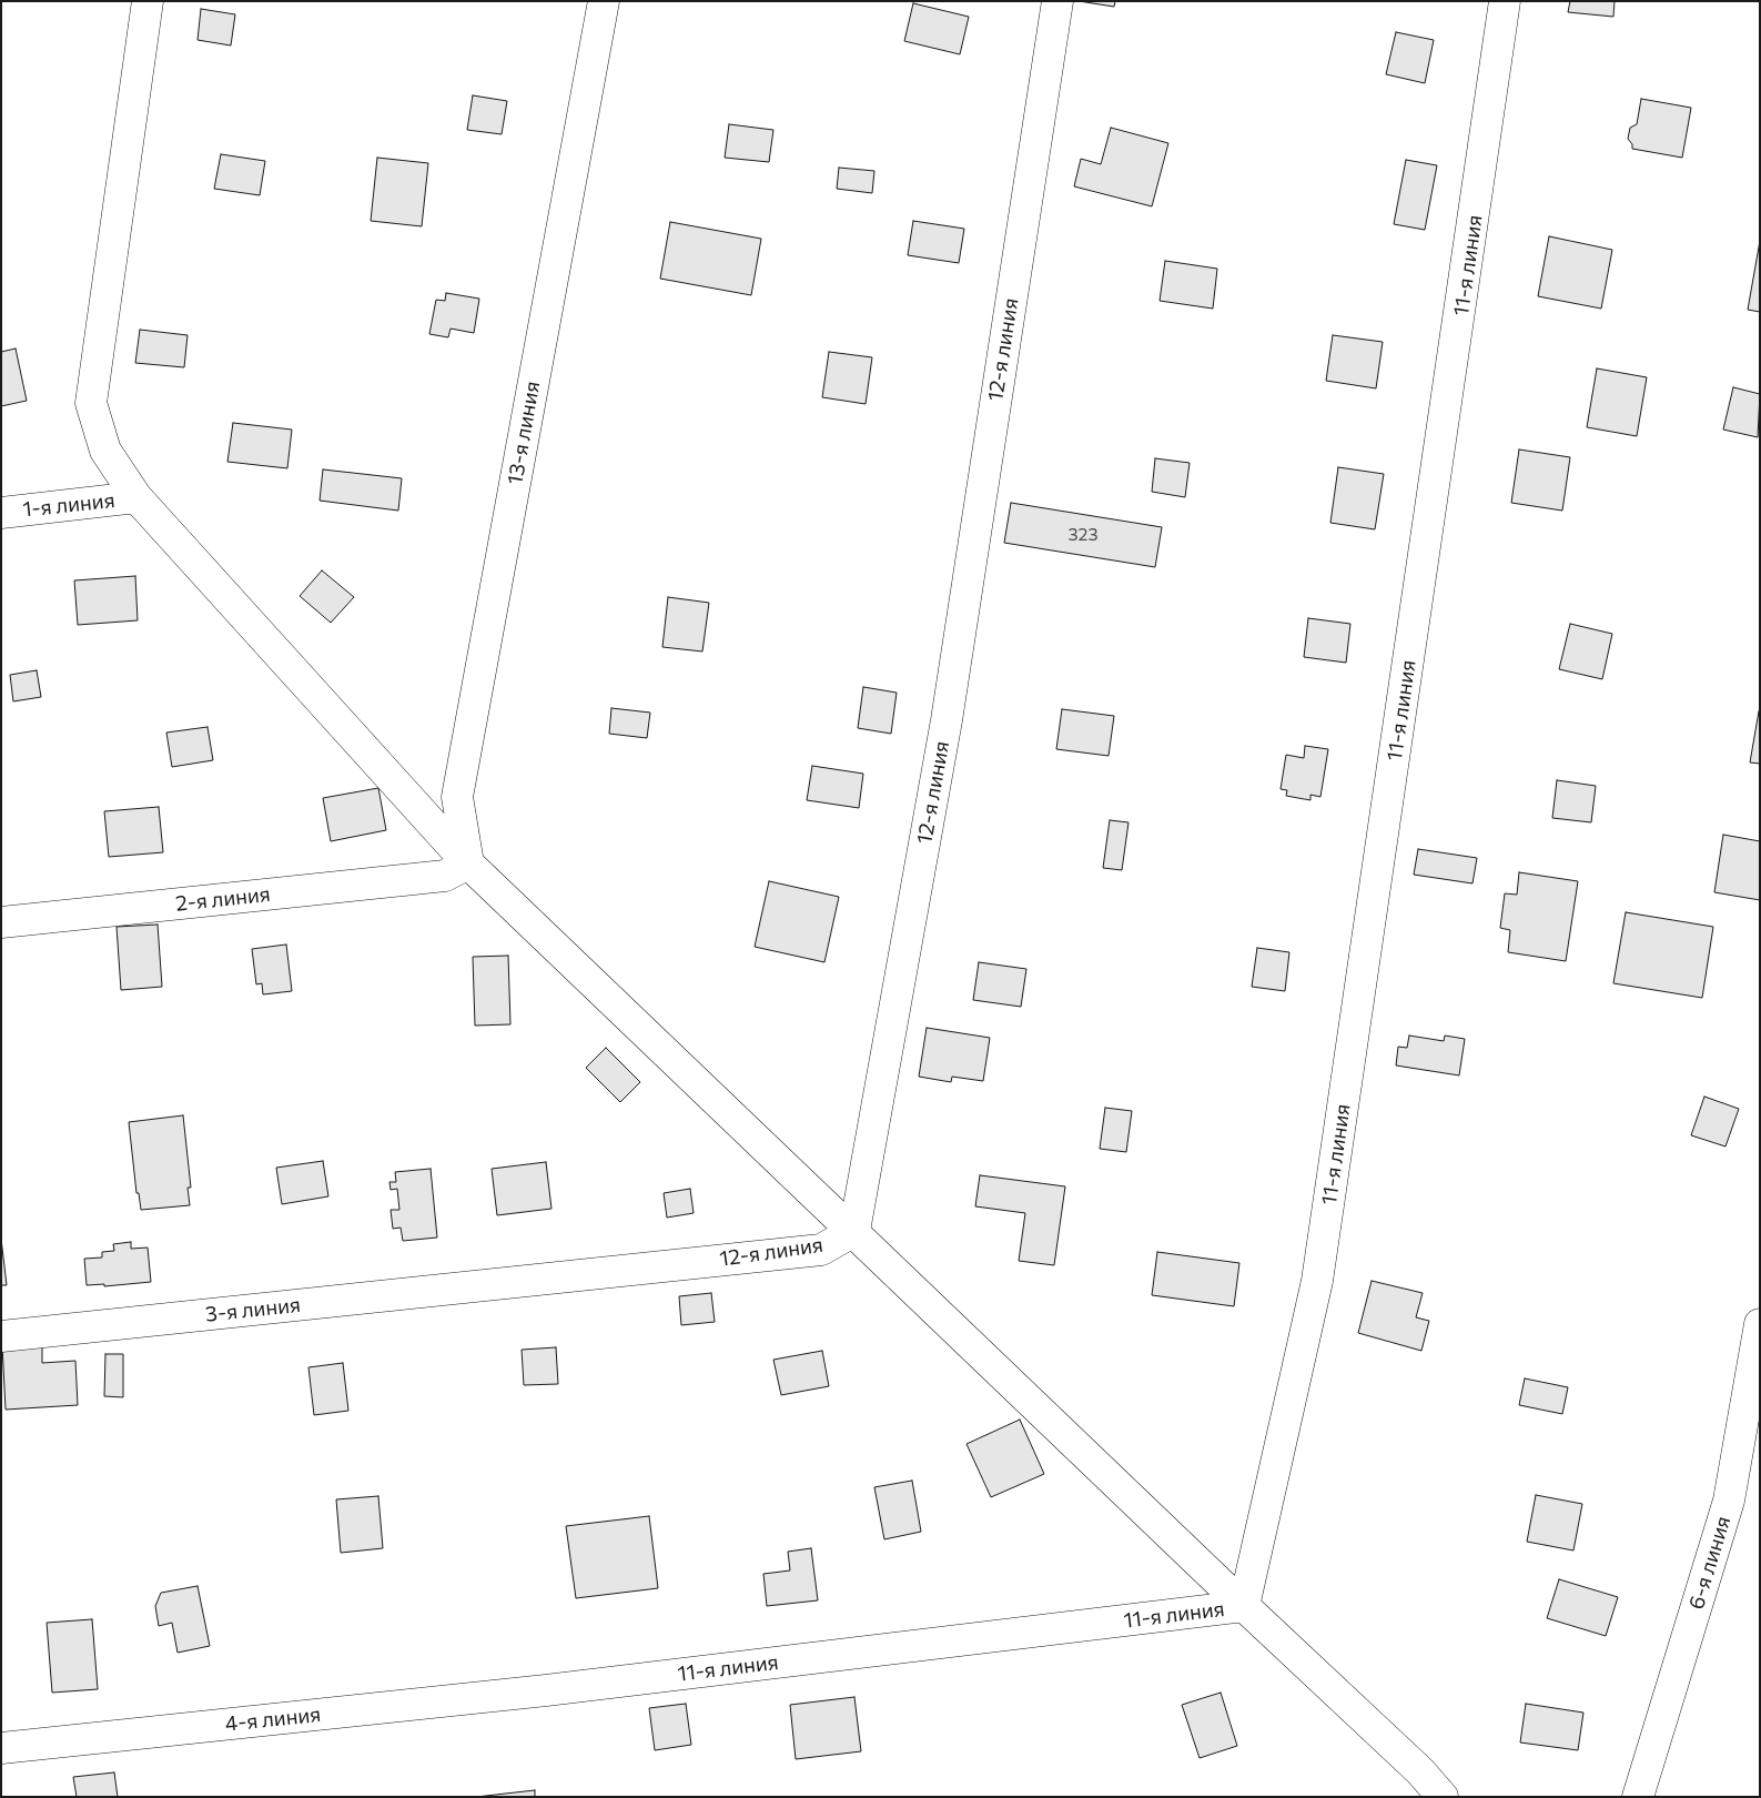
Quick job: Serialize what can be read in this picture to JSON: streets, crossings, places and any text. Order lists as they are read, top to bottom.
{
  "streets": {
    "street": [
      "11-я линия",
      "12-я линия",
      "13-я линия",
      "1-я линия",
      "2-я линия",
      "3-я линия",
      "6-я линия",
      "4-я линия"
    ]
  },
  "crossings": [
    ["11-я линия", "4-я линия"],
    ["12-я линия", "3-я линия"],
    ["13-я линия", "2-я линия"]
  ],
  "house_numbers": ["323"]
}
